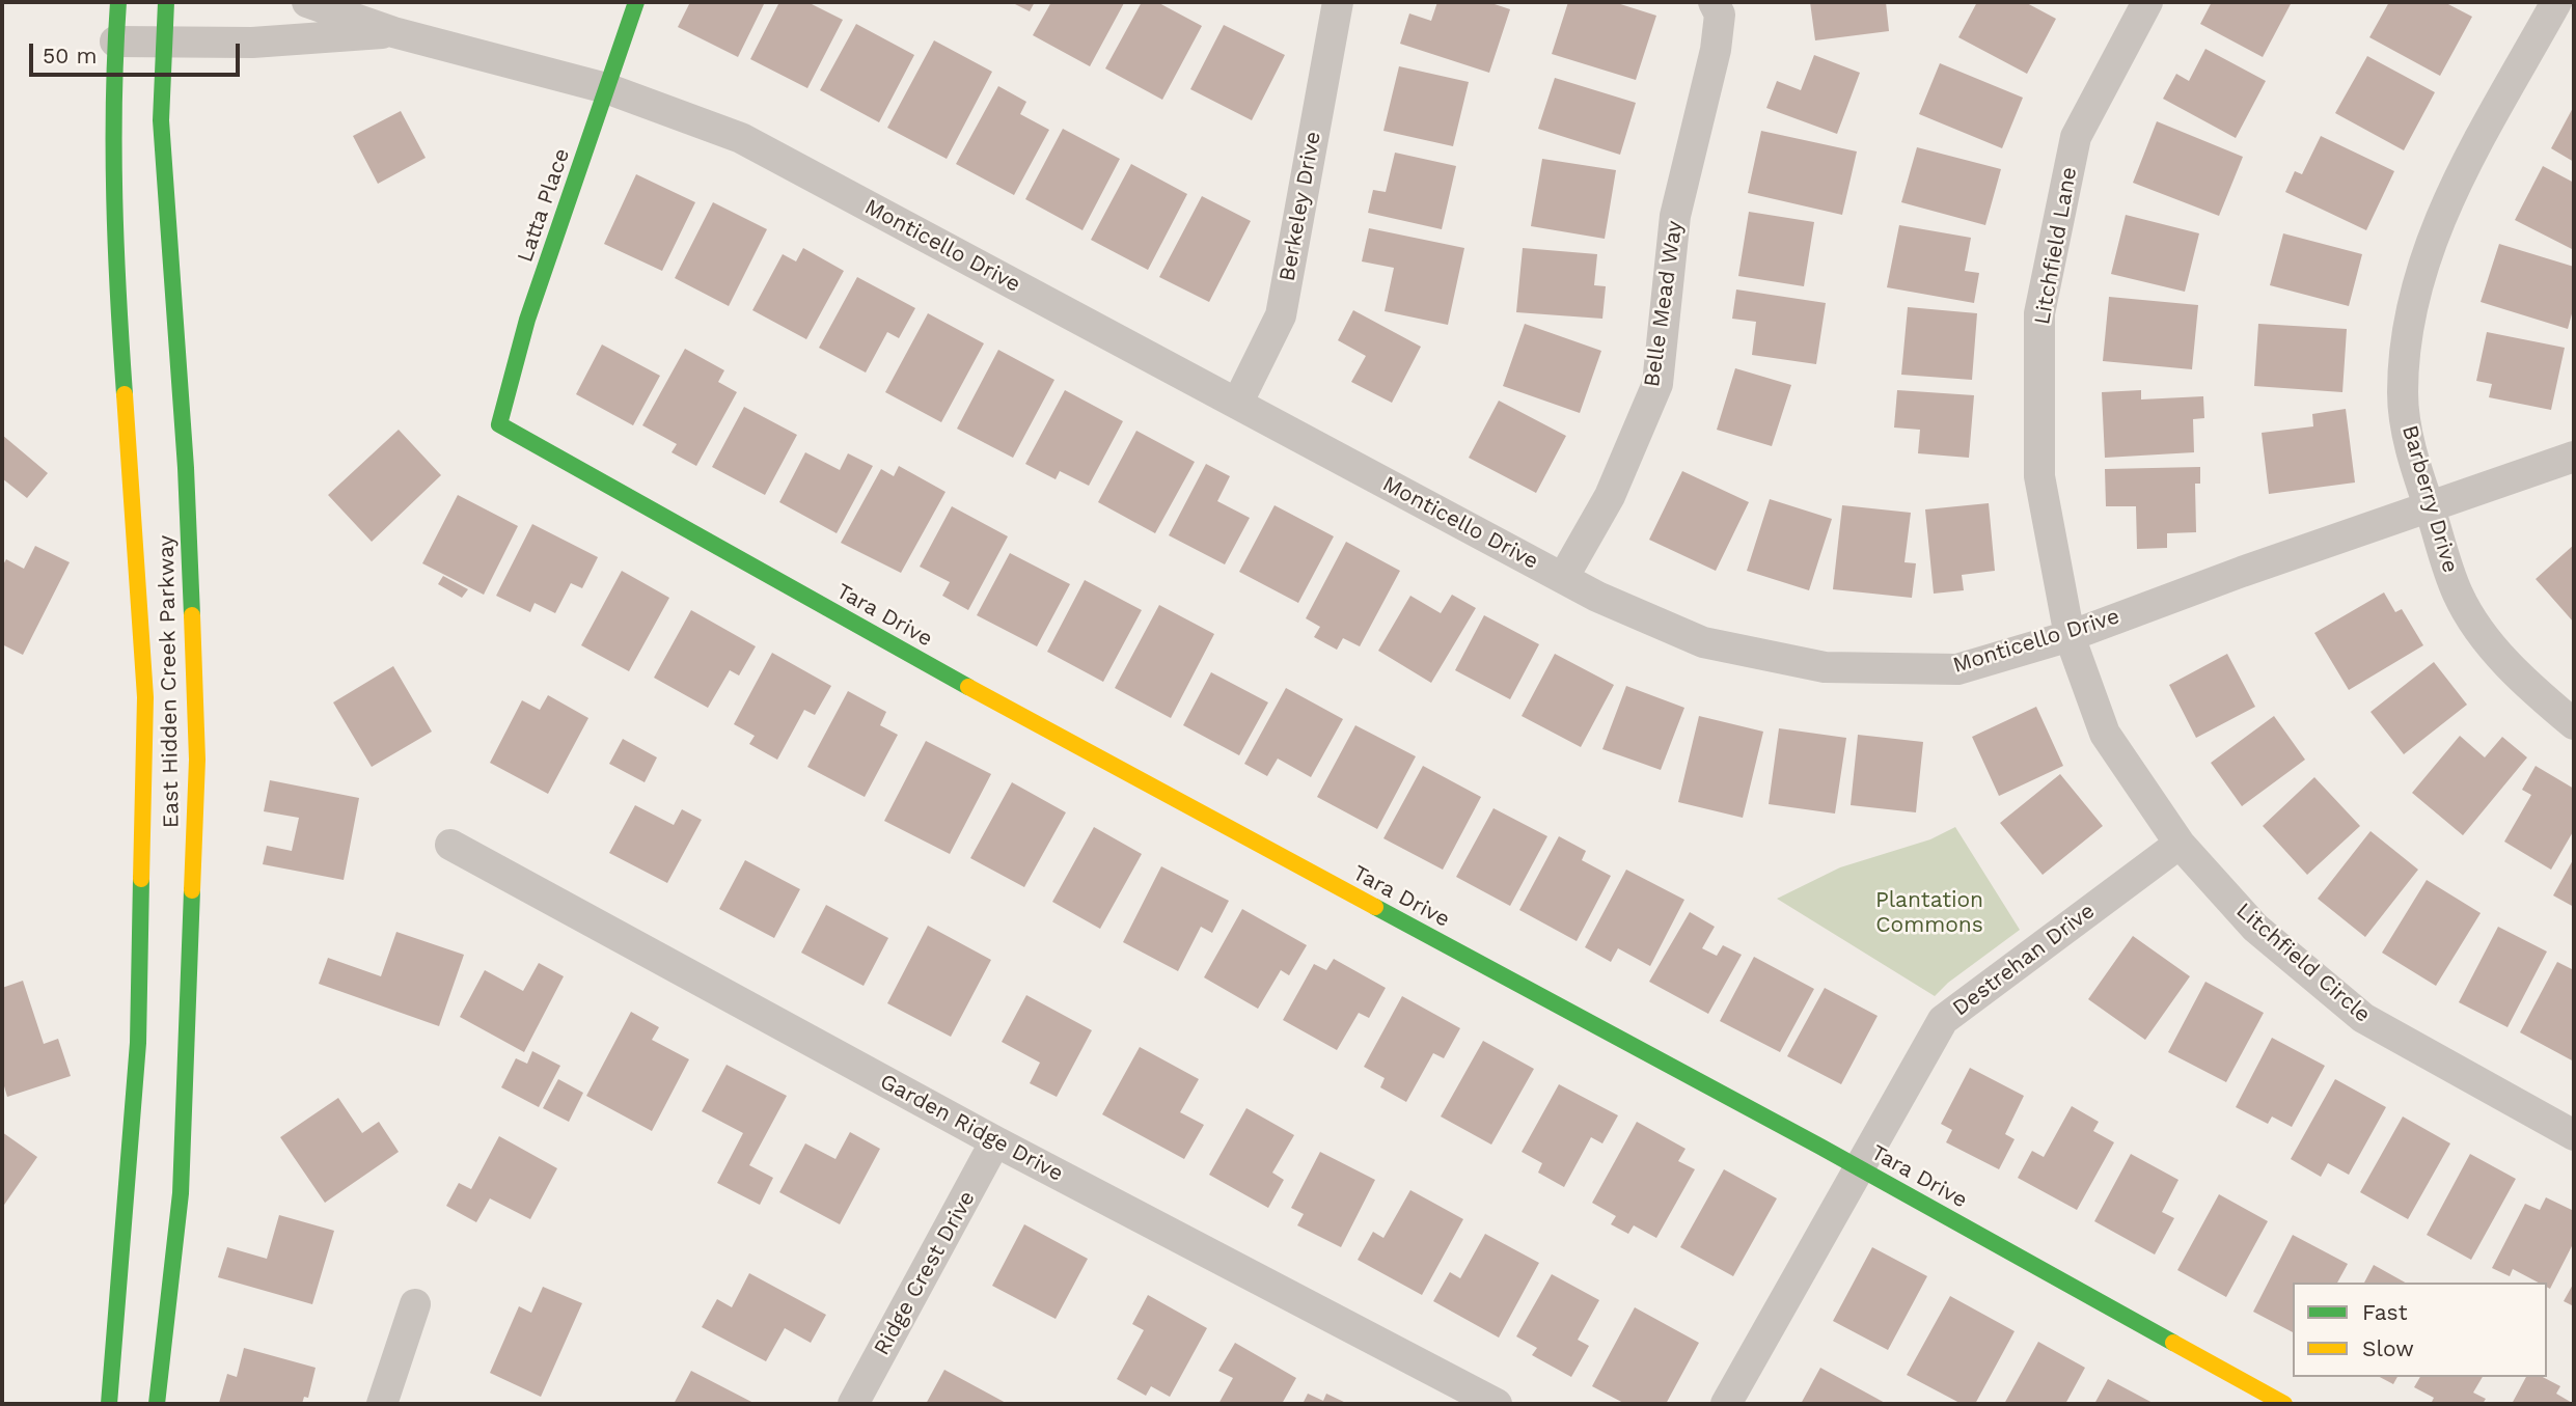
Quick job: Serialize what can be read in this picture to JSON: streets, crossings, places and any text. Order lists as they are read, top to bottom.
{
  "streets": {
    "main road": ["Latta Place", "Tara Drive", "East Hidden Creek Parkway"],
    "street": [
      "Berkeley Drive",
      "Monticello Drive",
      "Litchfield Lane",
      "Belle Mead Way",
      "Barberry Drive",
      "Destrehan Drive",
      "Litchfield Circle",
      "Garden Ridge Drive",
      "Ridge Crest Drive"
    ]
  },
  "crossings": [
    ["Latta Place", "Monticello Drive"],
    ["Latta Place", "Tara Drive"],
    ["Berkeley Drive", "Monticello Drive"],
    ["Monticello Drive", "Litchfield Lane"],
    ["Monticello Drive", "Belle Mead Way"],
    ["Monticello Drive", "Barberry Drive"],
    ["Monticello Drive", "East Hidden Creek Parkway"],
    ["Monticello Drive", "Litchfield Circle"],
    ["Litchfield Lane", "Litchfield Circle"],
    ["Tara Drive", "Destrehan Drive"],
    ["Destrehan Drive", "Litchfield Circle"],
    ["Garden Ridge Drive", "Ridge Crest Drive"]
  ],
  "parks": ["Plantation Commons"],
  "legend": ["Fast", "Slow"],
  "scale_bar": "50 m"
}
